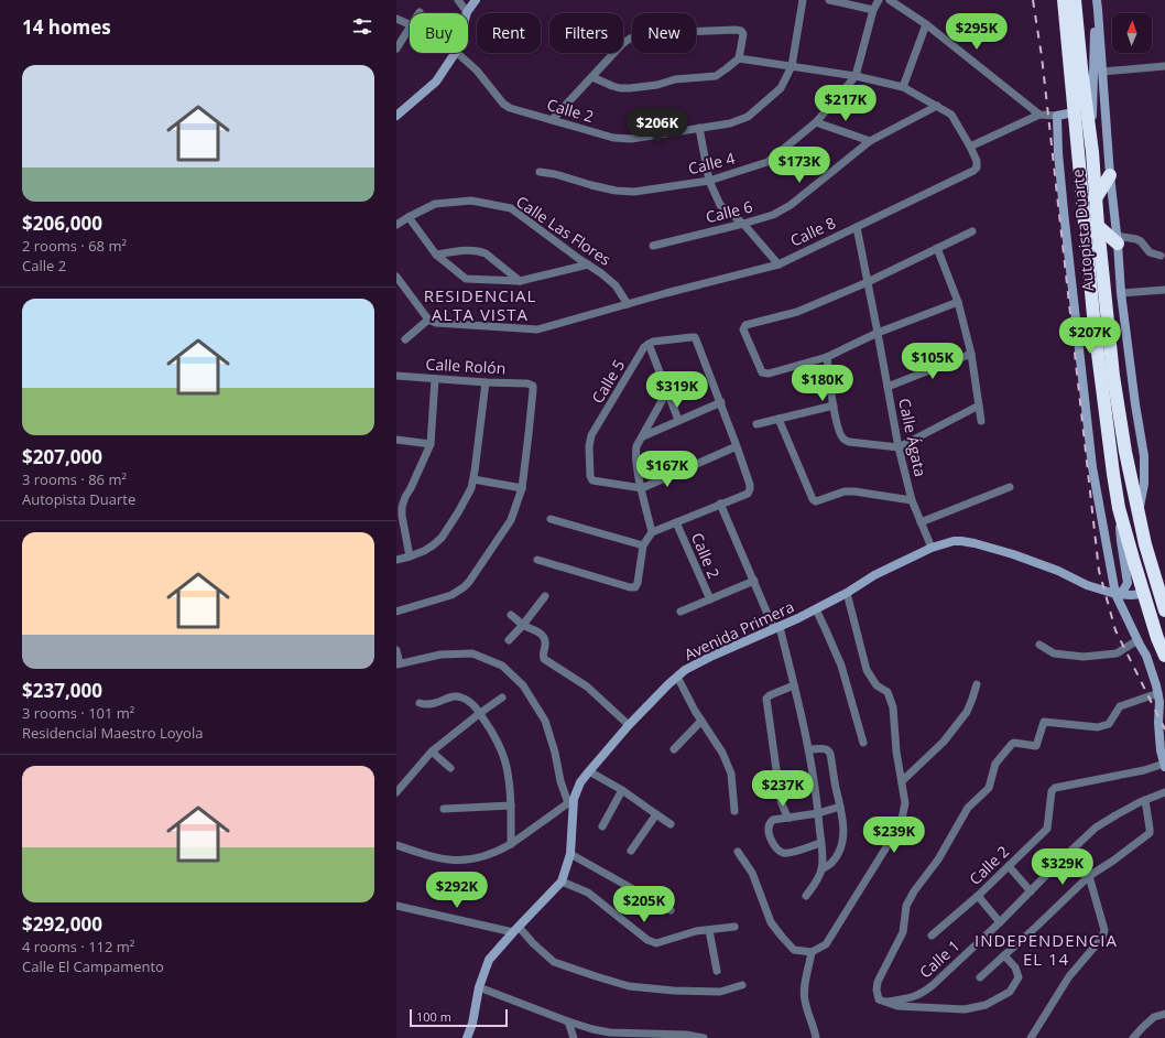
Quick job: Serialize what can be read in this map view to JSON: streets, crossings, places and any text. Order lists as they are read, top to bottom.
{
  "streets": {
    "highway": ["Autopista Duarte"],
    "street": [
      "Calle 2",
      "Calle 4",
      "Calle 6",
      "Calle Las Flores",
      "Calle 8",
      "Calle Rolón",
      "Calle 5",
      "Calle Ágata",
      "Avenida Primera",
      "Calle 1"
    ]
  },
  "crossings": [
    ["Calle 2", "Calle 8"],
    ["Calle 4", "Calle 8"],
    ["Calle 6", "Calle 8"],
    ["Calle Las Flores", "Calle 8"],
    ["Autopista Duarte", "Avenida Primera"],
    ["Calle 8", "Calle Ágata"],
    ["Calle Ágata", "Avenida Primera"]
  ],
  "districts": ["RESIDENCIAL ALTA VISTA", "INDEPENDENCIA EL 14"],
  "scale_bar": "100 m",
  "north": "top",
  "page": {
    "heading": "14 homes",
    "price": [
      "$295K",
      "$217K",
      "$206K",
      "$173K",
      "$207K",
      "$105K",
      "$180K",
      "$319K",
      "$167K",
      "$237K",
      "$239K",
      "$329K",
      "$292K",
      "$205K"
    ],
    "chip": [
      "Buy",
      "Rent",
      "Filters",
      "New"
    ],
    "list": [
      {
        "name": "$206,000",
        "note": "2 rooms · 68 m² · Calle 2"
      },
      {
        "name": "$207,000",
        "note": "3 rooms · 86 m² · Autopista Duarte"
      },
      {
        "name": "$237,000",
        "note": "3 rooms · 101 m² · Residencial Maestro Loyola"
      },
      {
        "name": "$292,000",
        "note": "4 rooms · 112 m² · Calle El Campamento"
      }
    ],
    "scale": "100 m"
  }
}
